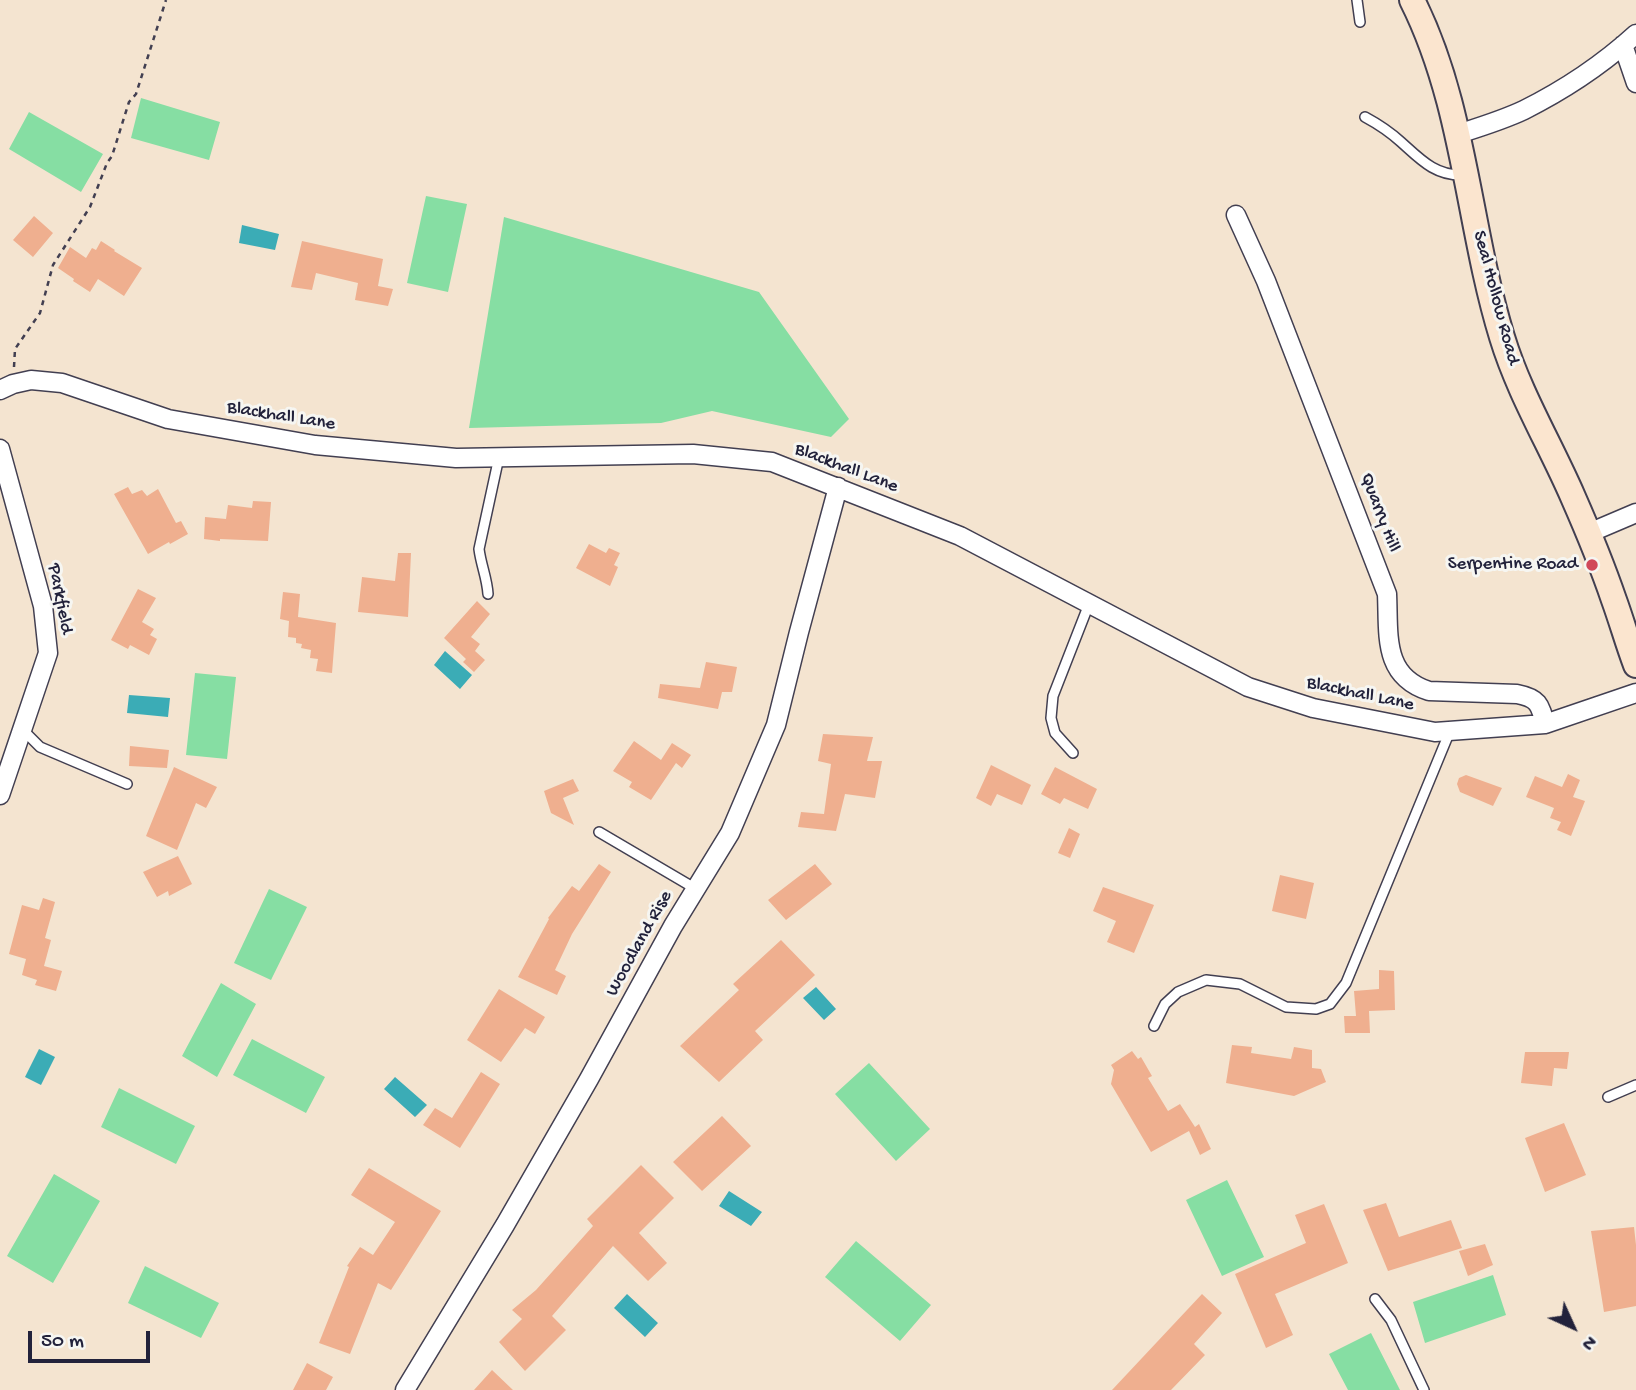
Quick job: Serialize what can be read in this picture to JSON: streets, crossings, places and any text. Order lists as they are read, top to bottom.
{
  "streets": {
    "main road": ["Seal Hollow Road"],
    "street": [
      "Blackhall Lane",
      "Quarry Hill",
      "Parkfield",
      "Woodland Rise"
    ]
  },
  "crossings": [
    ["Blackhall Lane", "Quarry Hill"],
    ["Blackhall Lane", "Woodland Rise"]
  ],
  "places": ["Serpentine Road"],
  "scale_bar": "50 m",
  "north": "bottom right"
}
